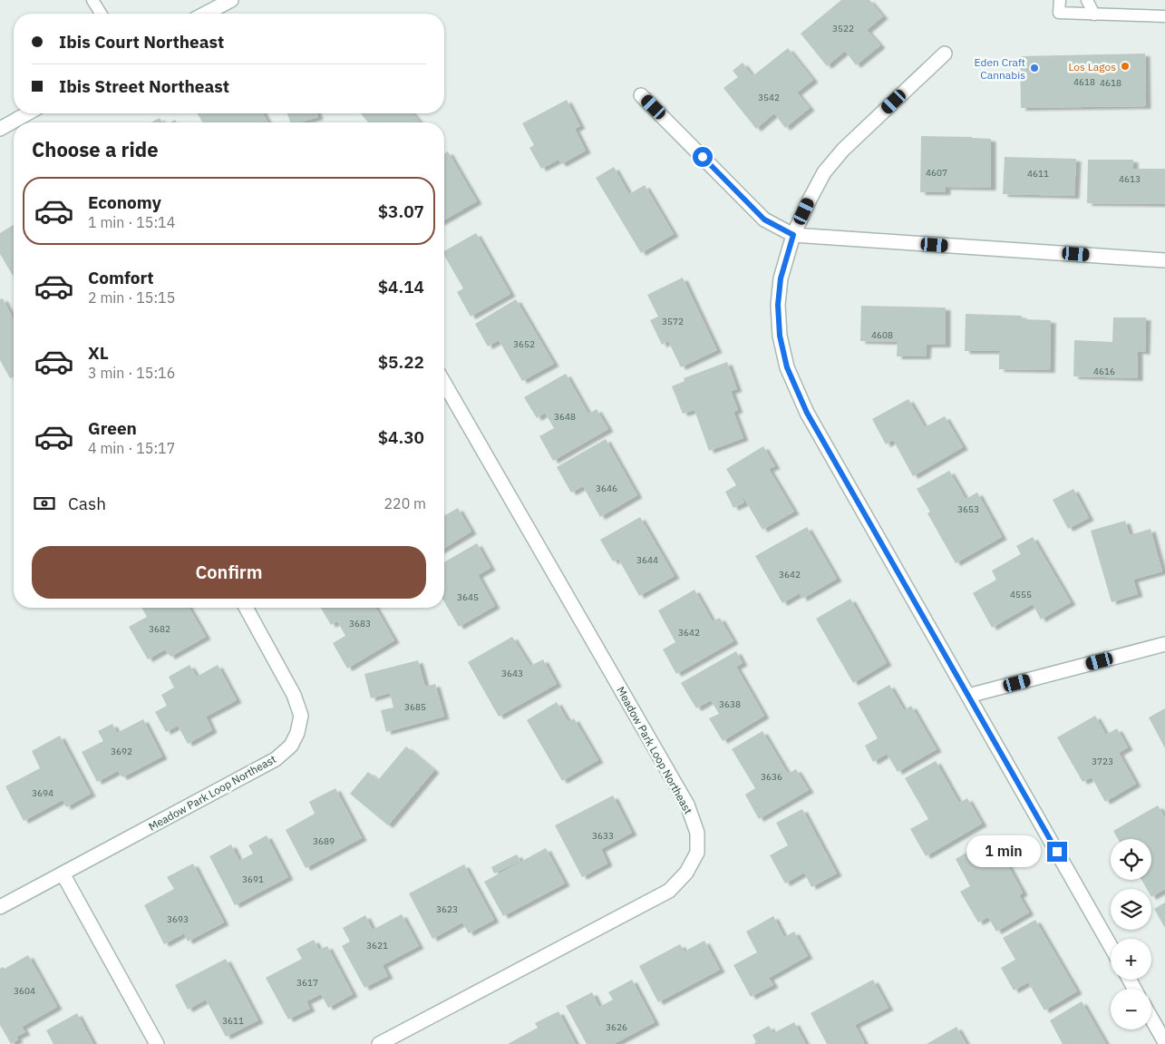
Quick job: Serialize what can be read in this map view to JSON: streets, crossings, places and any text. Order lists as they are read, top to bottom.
{
  "streets": {
    "street": ["Meadow Park Loop Northeast"]
  },
  "places": ["Los Lagos", "Eden Craft Cannabis"],
  "house_numbers": [
    "3522",
    "4618",
    "4618",
    "3542",
    "4607",
    "4611",
    "4613",
    "3572",
    "4608",
    "3652",
    "4616",
    "3648",
    "3646",
    "3653",
    "3644",
    "3642",
    "4555",
    "3645",
    "3683",
    "3682",
    "3642",
    "3643",
    "3638",
    "3685",
    "3692",
    "3723",
    "3636",
    "3694",
    "3633",
    "3689",
    "3691",
    "3623",
    "3693",
    "3621",
    "3617",
    "3604",
    "3611",
    "3626"
  ],
  "page": {
    "banner": ["Ibis Court Northeast", "Ibis Street Northeast"],
    "heading": "Choose a ride",
    "list": [
      {
        "name": "Economy",
        "note": "1 min · 15:14",
        "value": "$3.07"
      },
      {
        "name": "Comfort",
        "note": "2 min · 15:15",
        "value": "$4.14"
      },
      {
        "name": "XL",
        "note": "3 min · 15:16",
        "value": "$5.22"
      },
      {
        "name": "Green",
        "note": "4 min · 15:17",
        "value": "$4.30"
      }
    ],
    "pay": ["Cash", "220 m"],
    "buttons": "Confirm",
    "bubble": "1 min",
    "map_buttons": ["+", "−"]
  }
}
